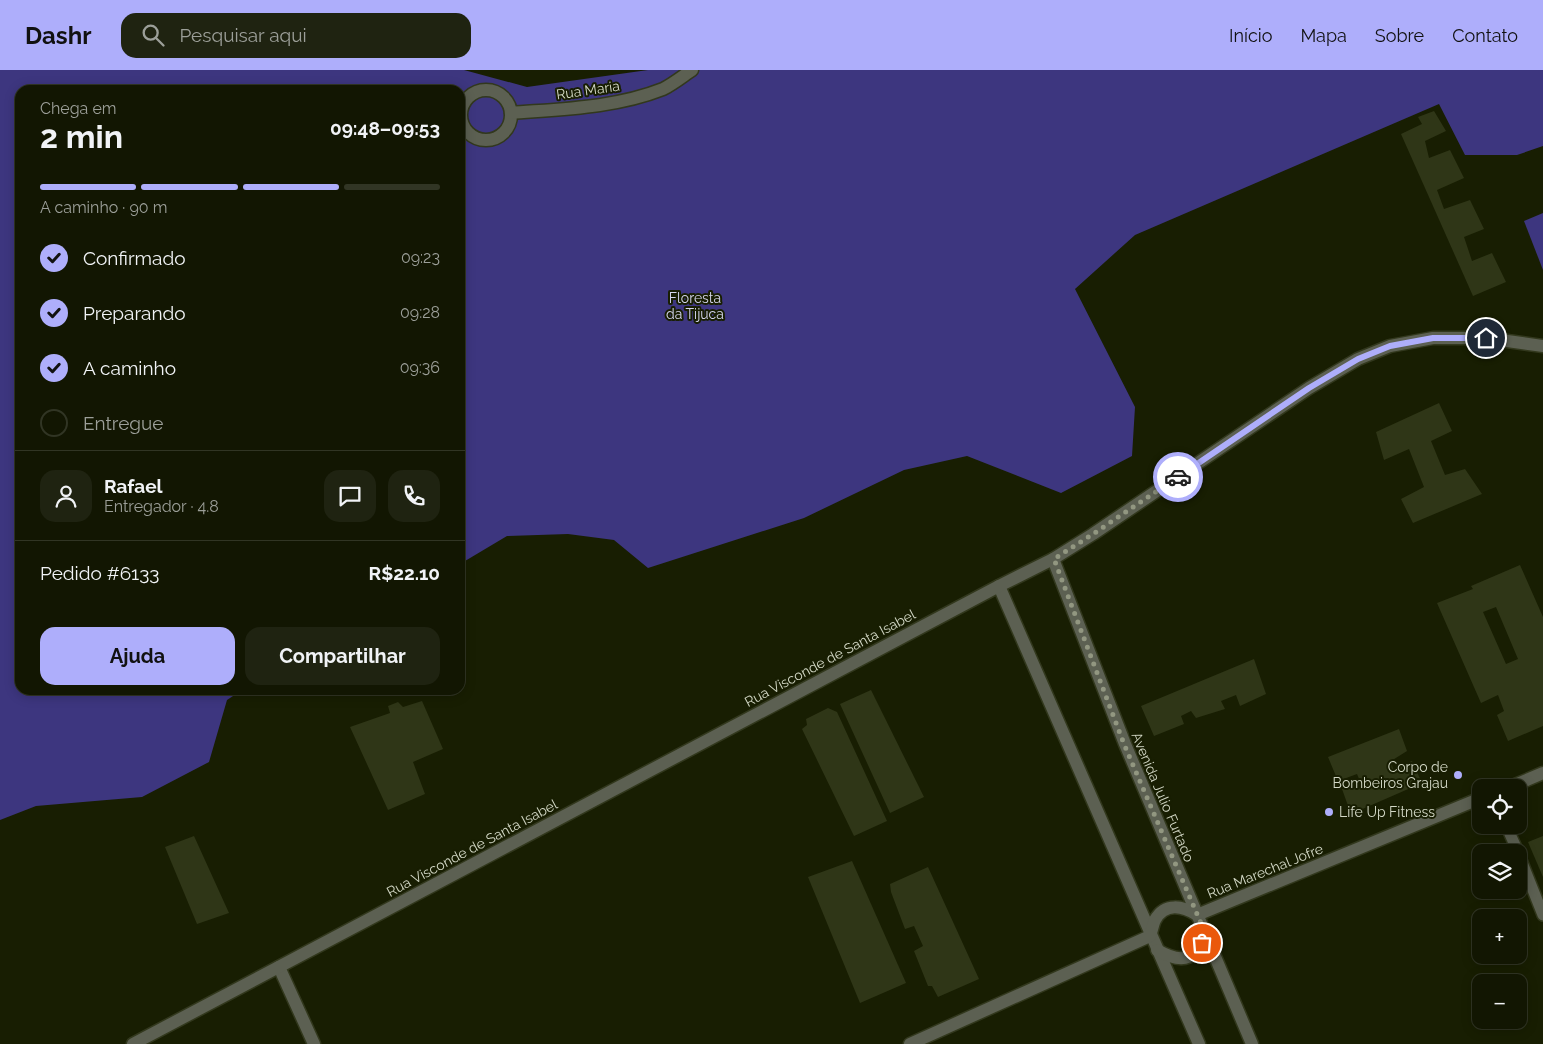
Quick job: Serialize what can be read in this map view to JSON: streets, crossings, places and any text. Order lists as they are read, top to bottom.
{
  "streets": {
    "street": [
      "Rua Maria",
      "Rua Visconde de Santa Isabel",
      "Avenida Julio Furtado",
      "Rua Marechal Jofre"
    ]
  },
  "crossings": [
    ["Rua Visconde de Santa Isabel", "Avenida Julio Furtado"],
    ["Avenida Julio Furtado", "Rua Marechal Jofre"]
  ],
  "parks": ["Floresta da Tijuca"],
  "places": ["Corpo de Bombeiros Grajau", "Life Up Fitness"],
  "page": {
    "header": "Dashr",
    "search": "Pesquisar aqui",
    "nav": [
      "Início",
      "Mapa",
      "Sobre",
      "Contato"
    ],
    "heading": ["2 min", "Chega em", "09:48–09:53"],
    "panel": [
      "Rafael",
      "Entregador · 4.8",
      "Pedido #6133",
      "R$22.10"
    ],
    "bar": "A caminho · 90 m",
    "list": [
      ["Confirmado", "09:23"],
      ["Preparando", "09:28"],
      ["A caminho", "09:36"],
      "Entregue"
    ],
    "buttons": ["Ajuda", "Compartilhar"],
    "map_buttons": ["+", "−"]
  }
}
